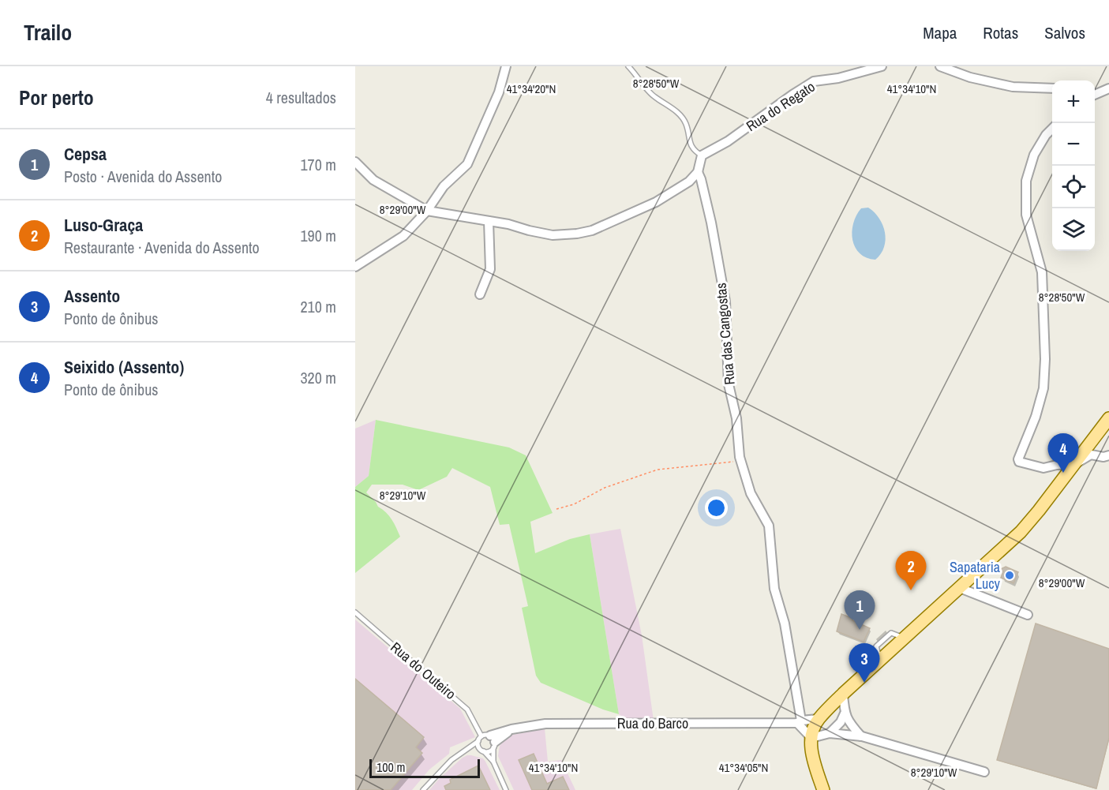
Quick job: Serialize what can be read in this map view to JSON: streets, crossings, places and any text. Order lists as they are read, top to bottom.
{
  "streets": {
    "street": ["Rua do Regato", "Rua das Cangostas", "Rua do Barco"],
    "lane": ["Rua do Outeiro"]
  },
  "crossings": [
    ["Rua das Cangostas", "Rua do Barco"],
    ["Rua do Outeiro", "Rua do Barco"]
  ],
  "places": ["Sapataria Lucy"],
  "scale_bar": "100 m",
  "page": {
    "header": "Trailo",
    "nav": ["Mapa", "Rotas", "Salvos"],
    "heading": ["Por perto", "4 resultados"],
    "map_buttons": ["+", "−"],
    "list": [
      {
        "mark": "1",
        "name": "Cepsa",
        "note": "Posto · Avenida do Assento",
        "value": "170 m"
      },
      {
        "mark": "2",
        "name": "Luso-Graça",
        "note": "Restaurante · Avenida do Assento",
        "value": "190 m"
      },
      {
        "mark": "3",
        "name": "Assento",
        "note": "Ponto de ônibus",
        "value": "210 m"
      },
      {
        "mark": "4",
        "name": "Seixido (Assento)",
        "note": "Ponto de ônibus",
        "value": "320 m"
      }
    ],
    "pins": [
      "4",
      "2",
      "1",
      "3"
    ],
    "scale": "100 m"
  },
  "coordinates": [
    "8°28'50\"W",
    "41°34'20\"N",
    "41°34'10\"N",
    "8°29'00\"W",
    "8°29'10\"W",
    "41°34'05\"N"
  ]
}
